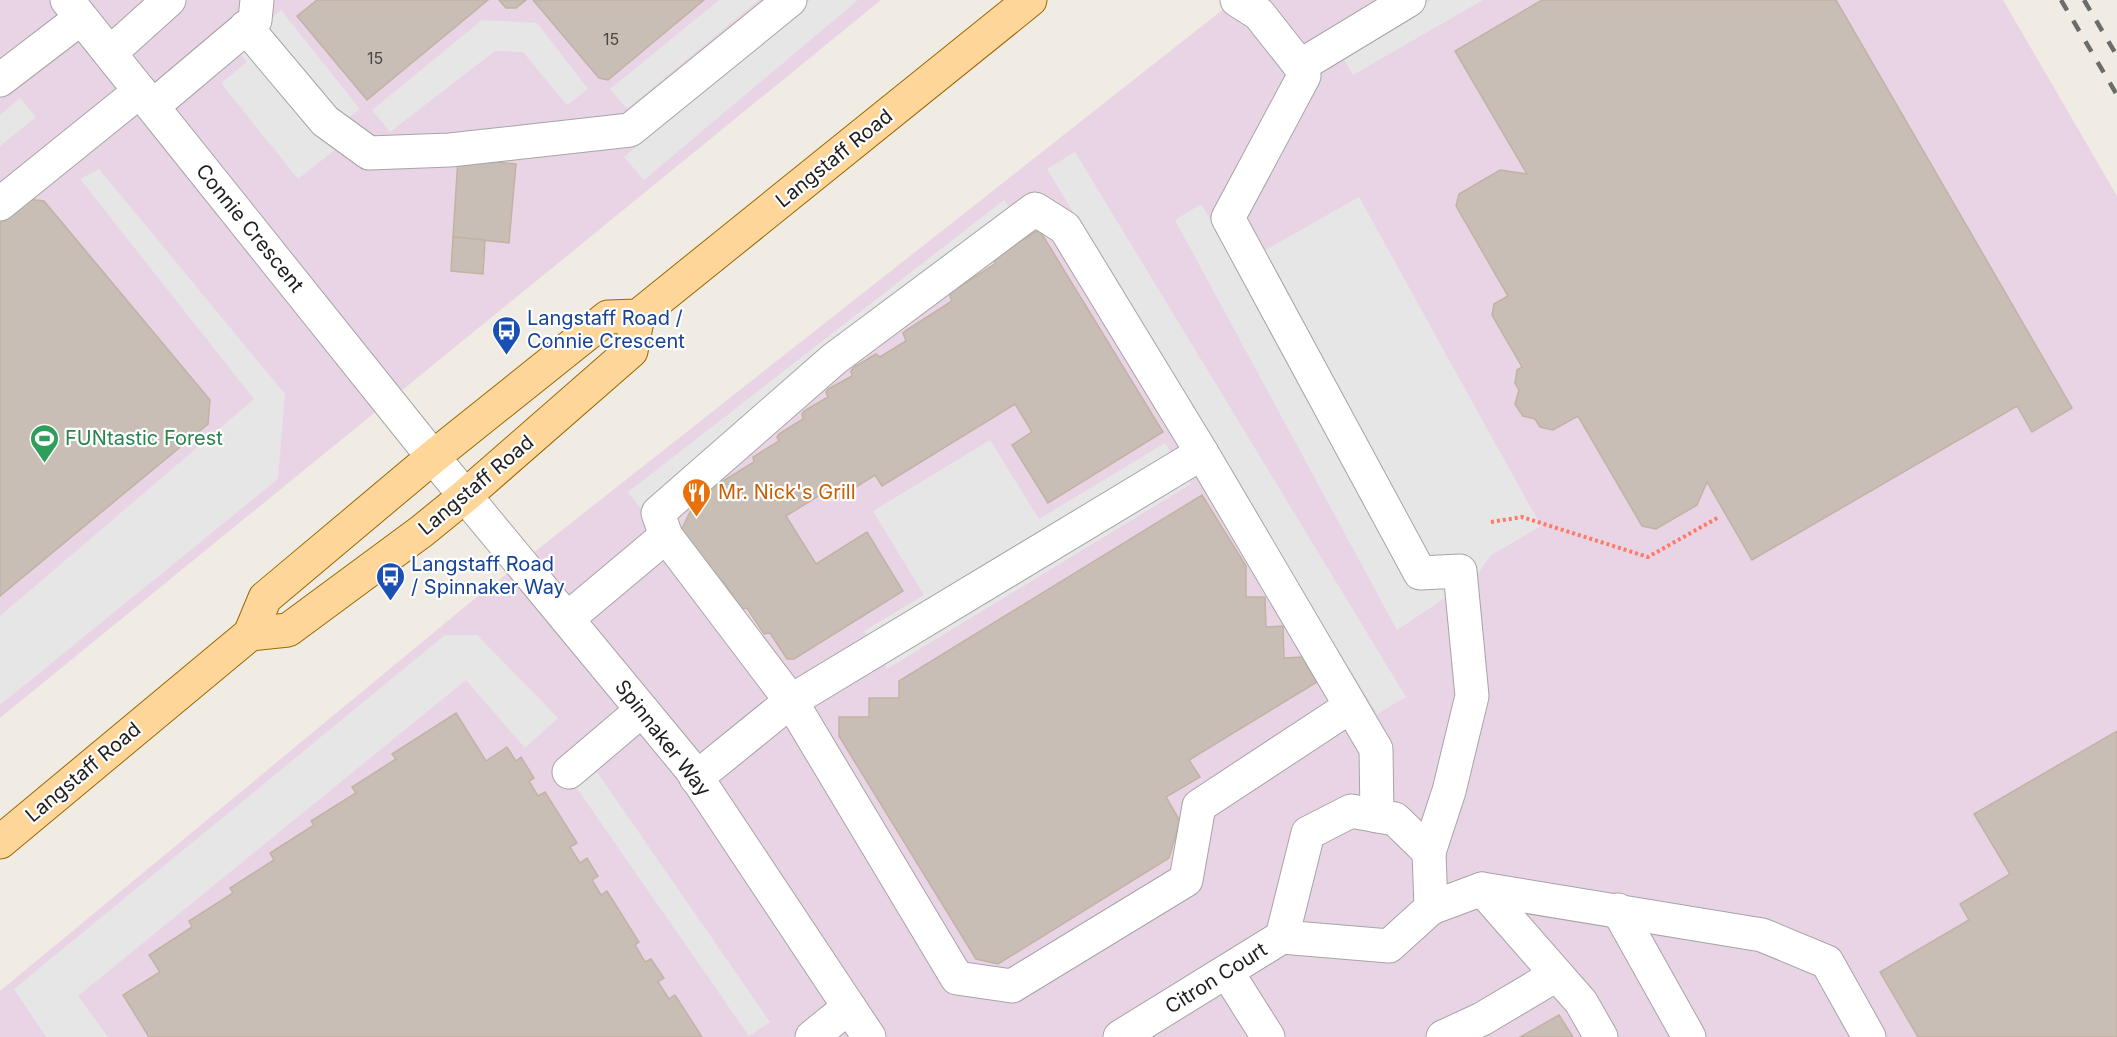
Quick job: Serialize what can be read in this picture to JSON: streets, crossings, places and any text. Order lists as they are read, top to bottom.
{
  "streets": {
    "main road": ["Langstaff Road"],
    "street": ["Connie Crescent", "Spinnaker Way", "Citron Court"]
  },
  "crossings": [
    ["Langstaff Road", "Connie Crescent"],
    ["Langstaff Road", "Spinnaker Way"],
    ["Connie Crescent", "Spinnaker Way"]
  ],
  "places": {
    "bus stop": ["Langstaff Road / Connie Crescent", "Langstaff Road / Spinnaker Way"],
    "sports": ["FUNtastic Forest"],
    "restaurant": ["Mr. Nick's Grill"]
  },
  "house_numbers": ["15", "15"]
}
